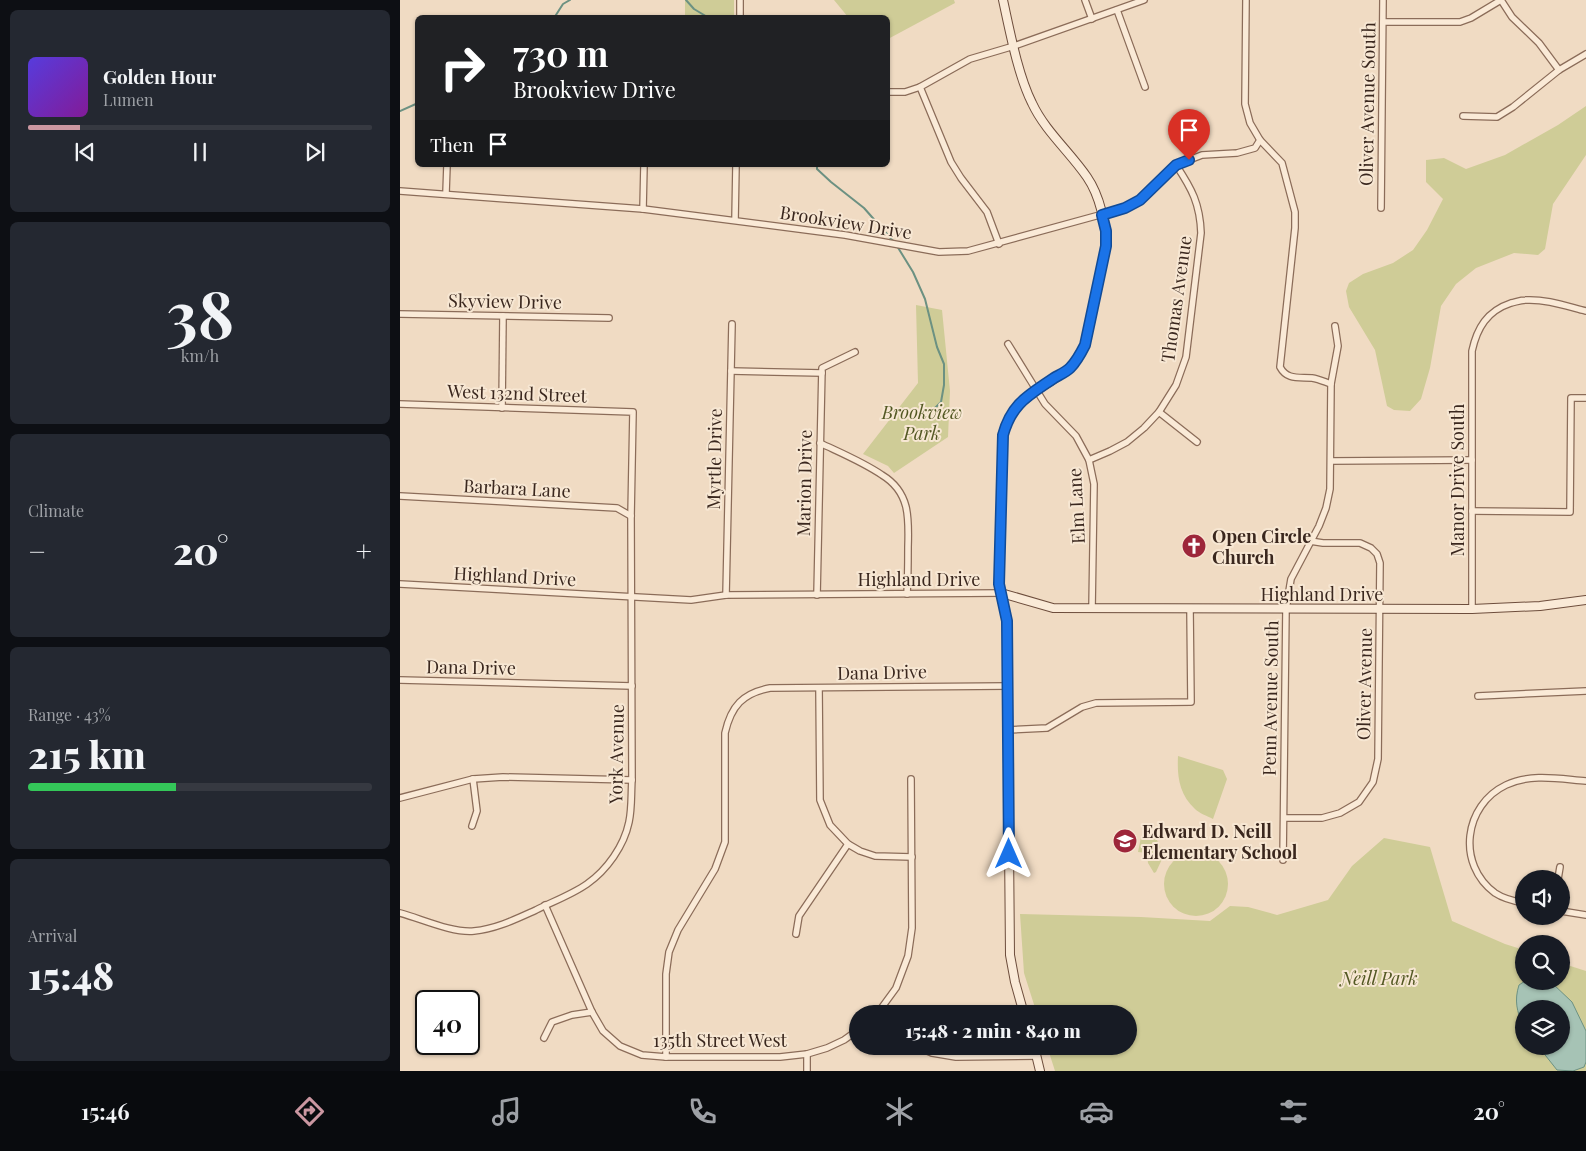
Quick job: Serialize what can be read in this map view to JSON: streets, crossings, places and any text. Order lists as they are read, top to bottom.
{
  "streets": {
    "street": [
      "Oliver Avenue South",
      "Brookview Drive",
      "Thomas Avenue",
      "Skyview Drive",
      "West 132nd Street",
      "Myrtle Drive",
      "Manor Drive South",
      "Marion Drive",
      "Barbara Lane",
      "Elm Lane",
      "Highland Drive",
      "Dana Drive",
      "Oliver Avenue",
      "Penn Avenue South",
      "York Avenue",
      "135th Street West"
    ]
  },
  "crossings": [
    ["Brookview Drive", "Thomas Avenue"],
    ["Thomas Avenue", "Elm Lane"],
    ["West 132nd Street", "York Avenue"],
    ["Myrtle Drive", "Highland Drive"],
    ["Manor Drive South", "Highland Drive"],
    ["Marion Drive", "Highland Drive"],
    ["Barbara Lane", "York Avenue"],
    ["Elm Lane", "Highland Drive"],
    ["Highland Drive", "Oliver Avenue"],
    ["Highland Drive", "Penn Avenue South"],
    ["Highland Drive", "York Avenue"],
    ["Dana Drive", "York Avenue"],
    ["Dana Drive", "135th Street West"],
    ["Oliver Avenue", "Penn Avenue South"],
    ["York Avenue", "135th Street West"]
  ],
  "parks": ["Brookview Park", "Neill Park"],
  "places": {
    "church": ["Open Circle Church"],
    "school or university": ["Edward D. Neill Elementary School"]
  },
  "page": {
    "turn": ["730 m", "Brookview Drive"],
    "song": ["Golden Hour", "Lumen"],
    "then": "Then",
    "tile": [
      ["38", "km/h"],
      "Climate",
      ["Range · 43%", "215 km"],
      ["Arrival", "15:48"]
    ],
    "heat": ["−", "20°", "+"],
    "limit": "40",
    "trip": "15:48 · 2 min · 840 m",
    "tabs": ["15:46", "20°"]
  }
}
